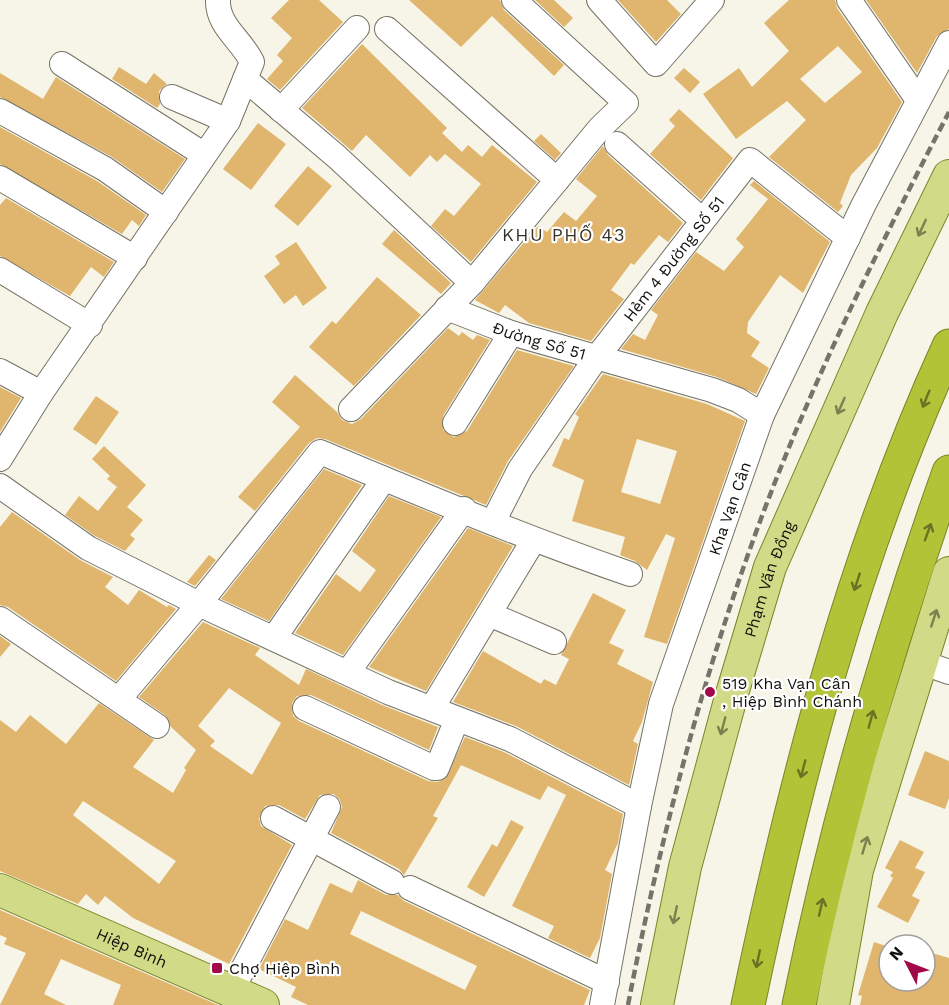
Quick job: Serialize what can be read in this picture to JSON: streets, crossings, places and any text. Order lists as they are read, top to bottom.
{
  "streets": {
    "main road": ["Phạm Văn Đồng", "Hiệp Bình"],
    "street": ["Hẻm 4 Đường Số 51", "Đường Số 51", "Kha Vạn Cân"]
  },
  "crossings": [
    ["Hẻm 4 Đường Số 51", "Đường Số 51"],
    ["Hẻm 4 Đường Số 51", "Kha Vạn Cân"],
    ["Đường Số 51", "Kha Vạn Cân"]
  ],
  "districts": ["KHU PHỐ 43"],
  "places": {
    "other": ["519 Kha Vạn Cân , Hiệp Bình Chánh"],
    "transit": ["Chợ Hiệp Bình"]
  },
  "north": "top left"
}
